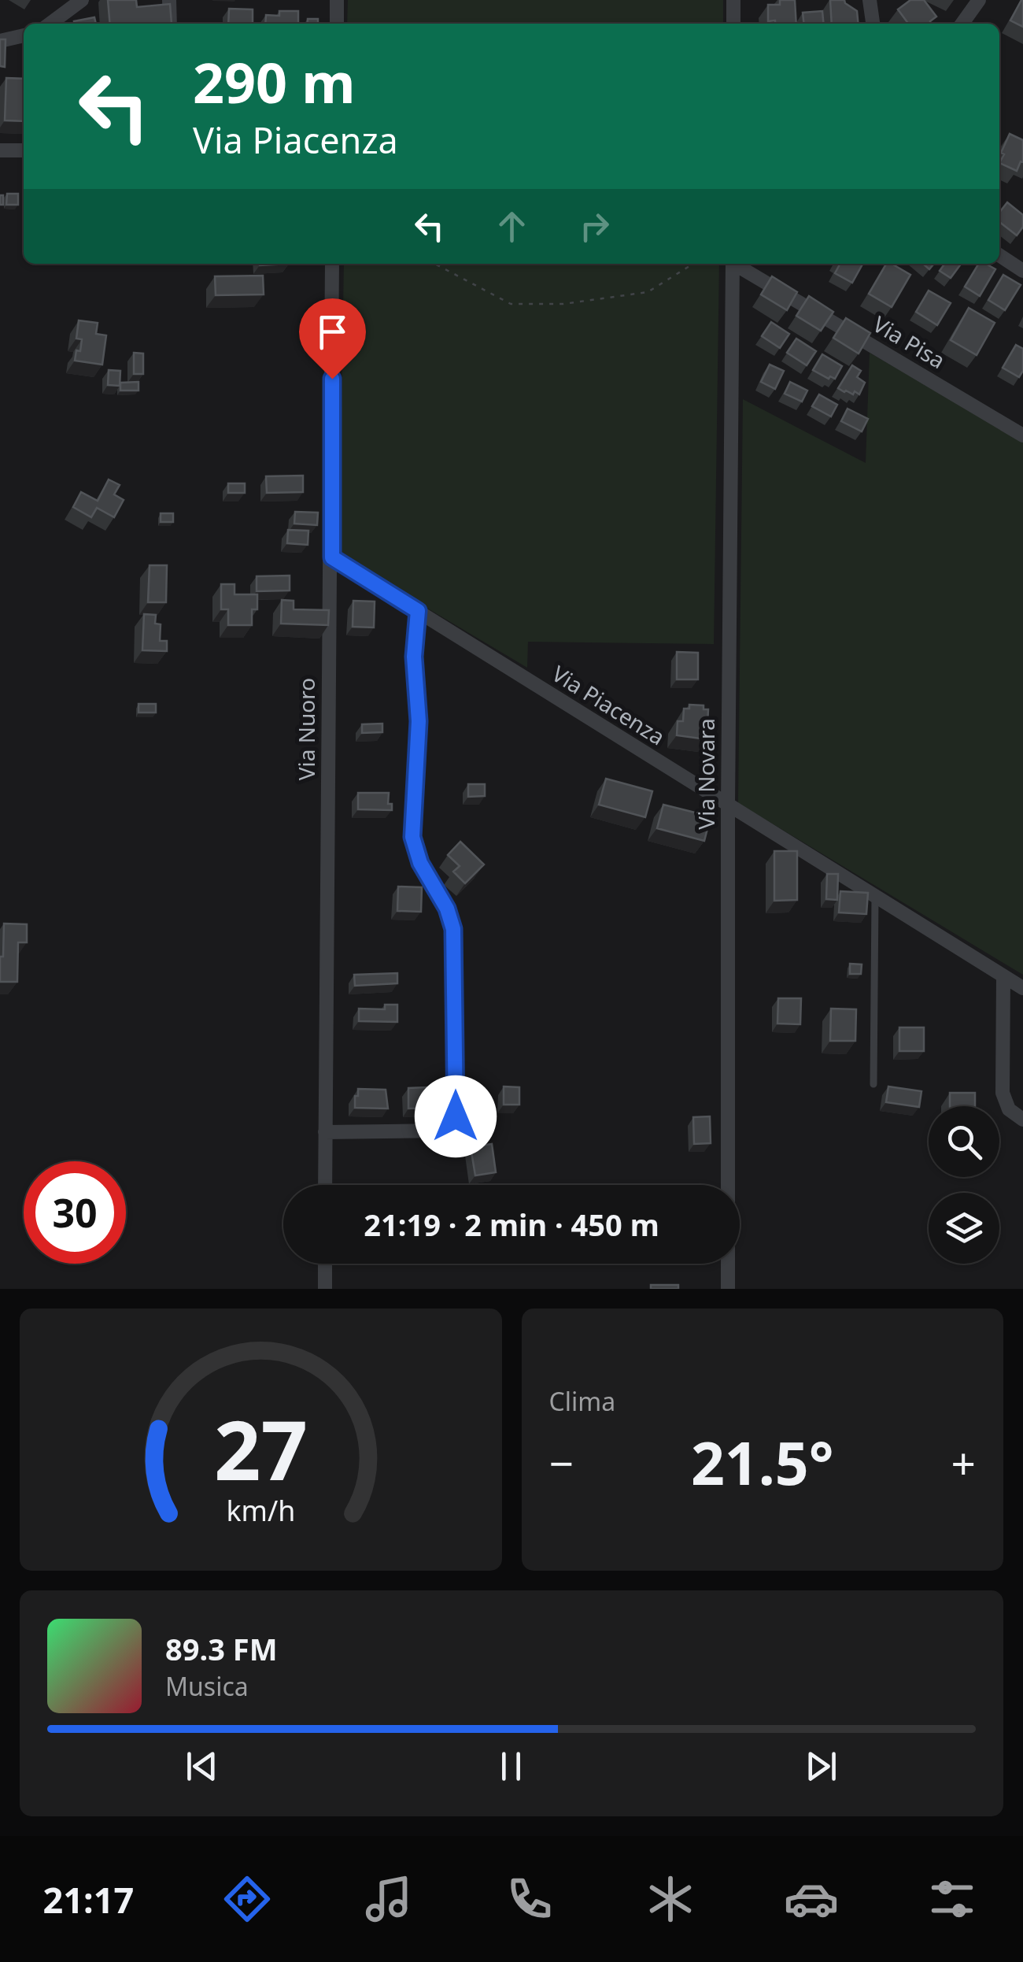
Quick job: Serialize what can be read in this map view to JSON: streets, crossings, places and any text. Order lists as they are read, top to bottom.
{
  "streets": {
    "street": [
      "Via Pisa",
      "Via Piacenza",
      "Via Nuoro",
      "Via Novara"
    ]
  },
  "crossings": [
    ["Via Piacenza", "Via Nuoro"],
    ["Via Piacenza", "Via Novara"]
  ],
  "page": {
    "turn": ["290 m", "Via Piacenza"],
    "limit": "30",
    "trip": "21:19 · 2 min · 450 m",
    "tile": "Clima",
    "heat": ["−", "21.5°", "+"],
    "song": ["89.3 FM", "Musica"],
    "tabs": "21:17",
    "gauge": ["27", "km/h"]
  }
}
